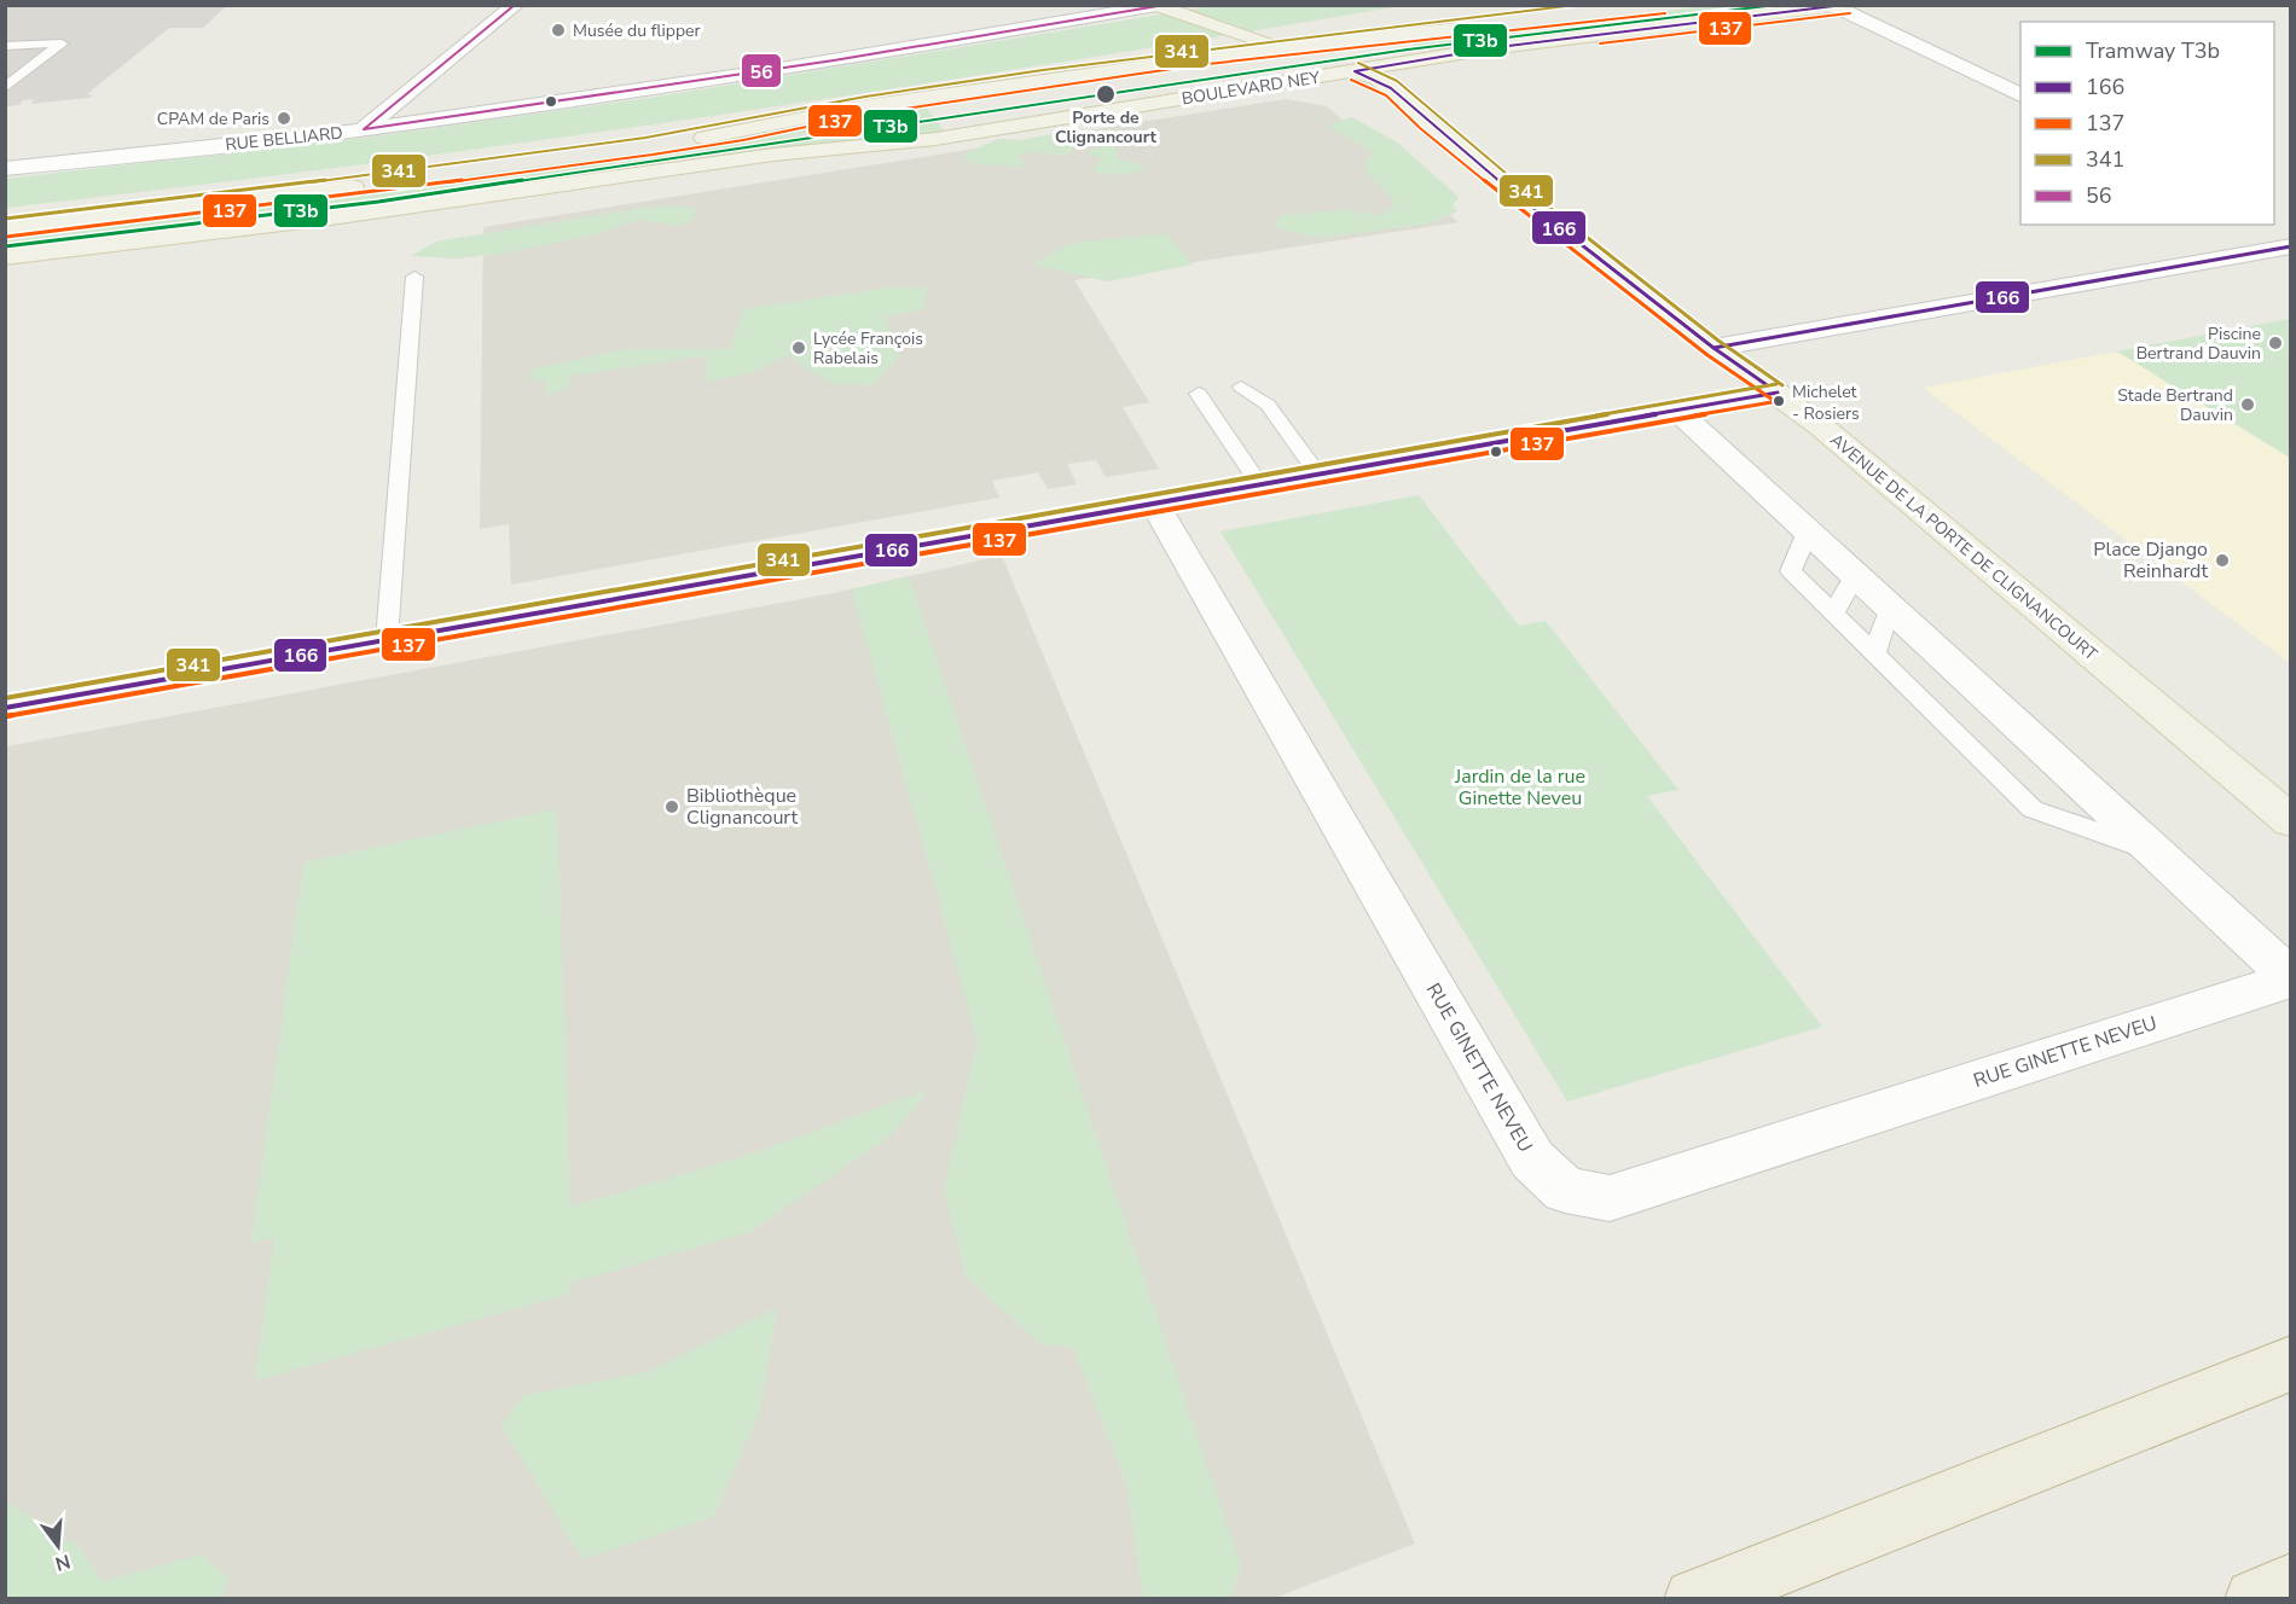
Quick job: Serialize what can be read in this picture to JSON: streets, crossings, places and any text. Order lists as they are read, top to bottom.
{
  "streets": {
    "main road": ["BOULEVARD NEY", "AVENUE DE LA PORTE DE CLIGNANCOURT"],
    "street": ["RUE BELLIARD", "RUE GINETTE NEVEU"]
  },
  "crossings": [
    ["BOULEVARD NEY", "AVENUE DE LA PORTE DE CLIGNANCOURT"]
  ],
  "parks": ["Jardin de la rue Ginette Neveu"],
  "places": [
    "Musée du flipper",
    "Porte de Clignancourt",
    "CPAM de Paris",
    "Piscine Bertrand Dauvin",
    "Lycée François Rabelais",
    "Michelet - Rosiers",
    "Stade Bertrand Dauvin",
    "Place Django Reinhardt",
    "Bibliothèque Clignancourt"
  ],
  "lines": [
    "tram line T3b",
    "transit line 166",
    "transit line 341",
    "transit line 56",
    "transit line 137"
  ],
  "legend": [
    "Tramway T3b",
    "166",
    "137",
    "341",
    "56"
  ],
  "north": "bottom"
}
